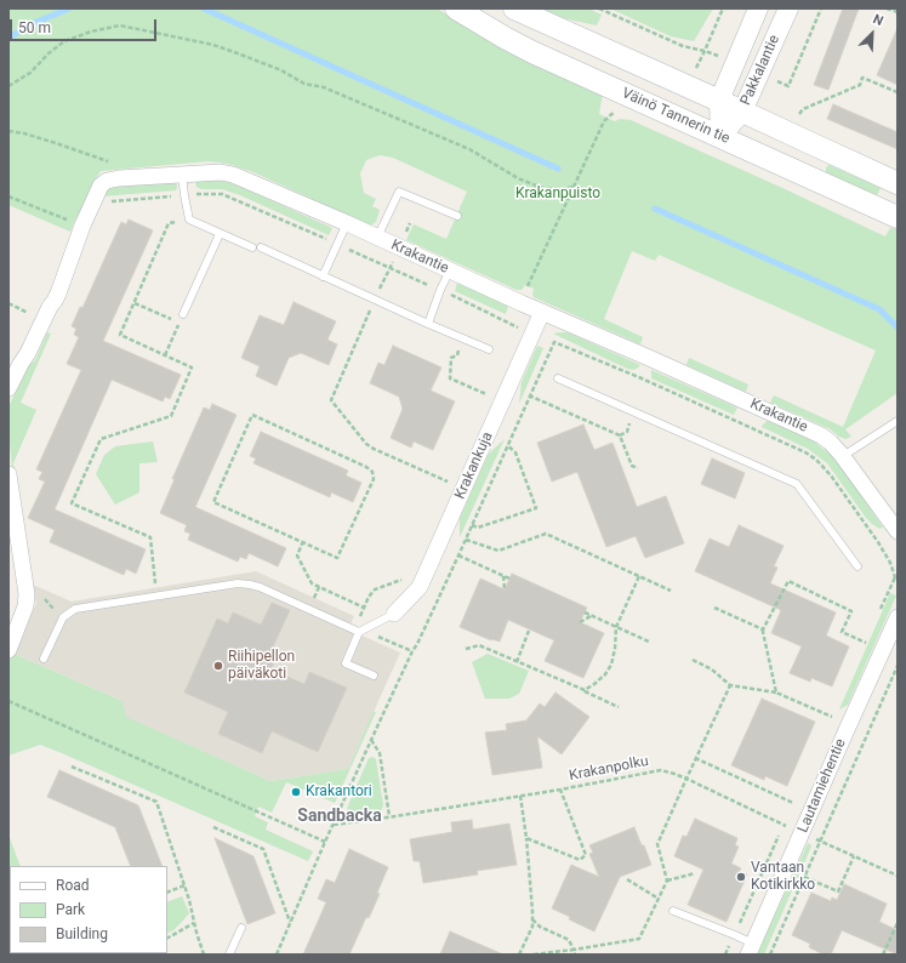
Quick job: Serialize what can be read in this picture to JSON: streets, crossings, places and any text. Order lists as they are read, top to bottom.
{
  "streets": {
    "main road": ["Väinö Tannerin tie"],
    "street": [
      "Pakkalantie",
      "Krakantie",
      "Krakankuja",
      "Lautamiehentie"
    ],
    "path": ["Krakanpolku"]
  },
  "crossings": [
    ["Pakkalantie", "Väinö Tannerin tie"],
    ["Krakantie", "Krakankuja"],
    ["Krakanpolku", "Lautamiehentie"]
  ],
  "districts": ["Sandbacka"],
  "parks": ["Krakanpuisto"],
  "places": ["Riihipellon päiväkoti", "Krakantori", "Vantaan Kotikirkko"],
  "legend": ["Road", "Park", "Building"],
  "scale_bar": "50 m",
  "north": "top right"
}
